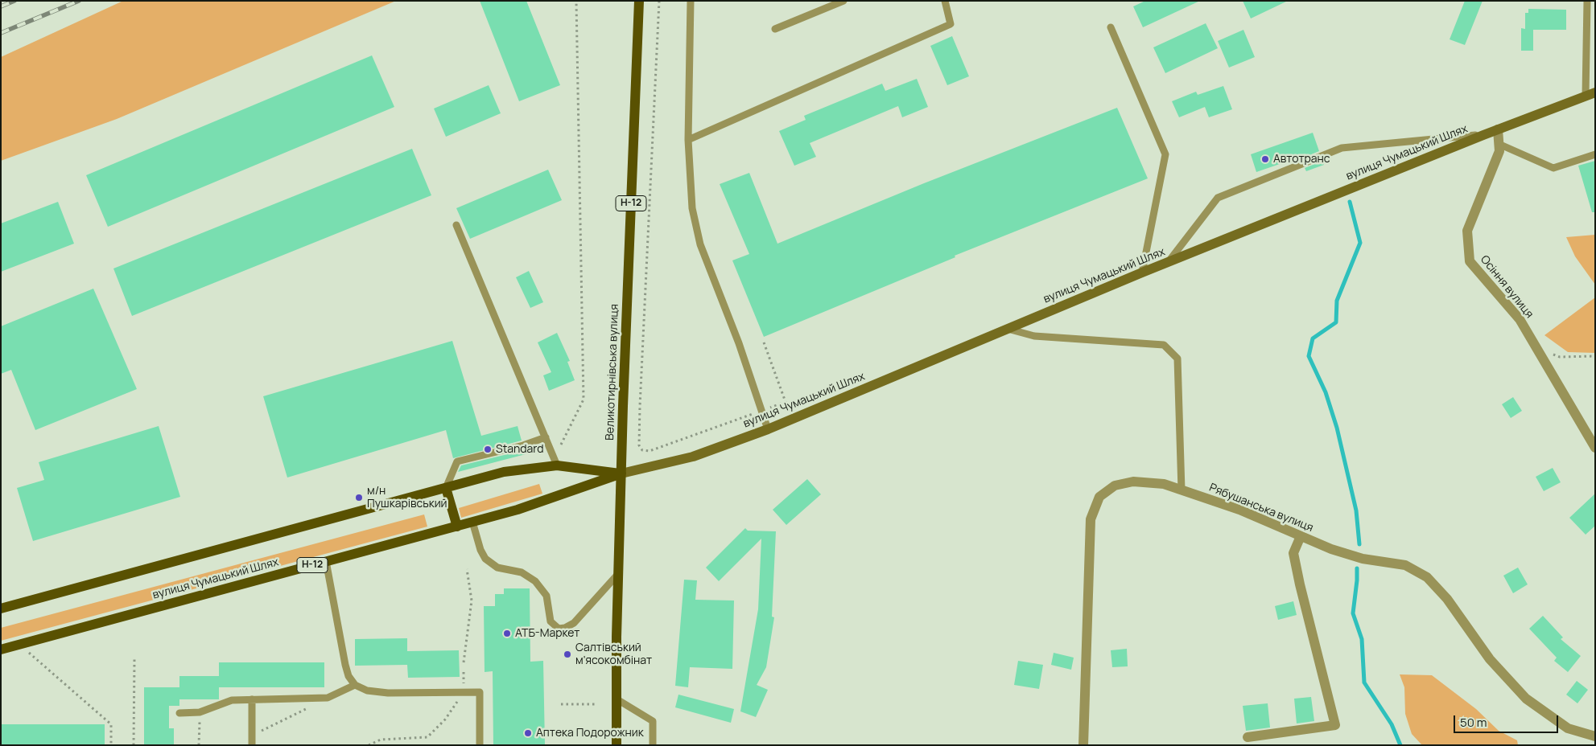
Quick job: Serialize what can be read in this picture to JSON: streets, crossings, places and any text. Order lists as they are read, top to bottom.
{
  "streets": {
    "main road": ["вулиця Чумацький Шлях", "Н-12", "Великотирнівська вулиця"],
    "street": ["Осіння вулиця", "Рябушанська вулиця"]
  },
  "crossings": [
    ["вулиця Чумацький Шлях", "Осіння вулиця"],
    ["вулиця Чумацький Шлях", "Великотирнівська вулиця"]
  ],
  "places": [
    "Автотранс",
    "Standard",
    "м/н Пушкарівський",
    "АТБ-Маркет",
    "Салтівський м'ясокомбінат",
    "Аптека Подорожник"
  ],
  "scale_bar": "50 m"
}
